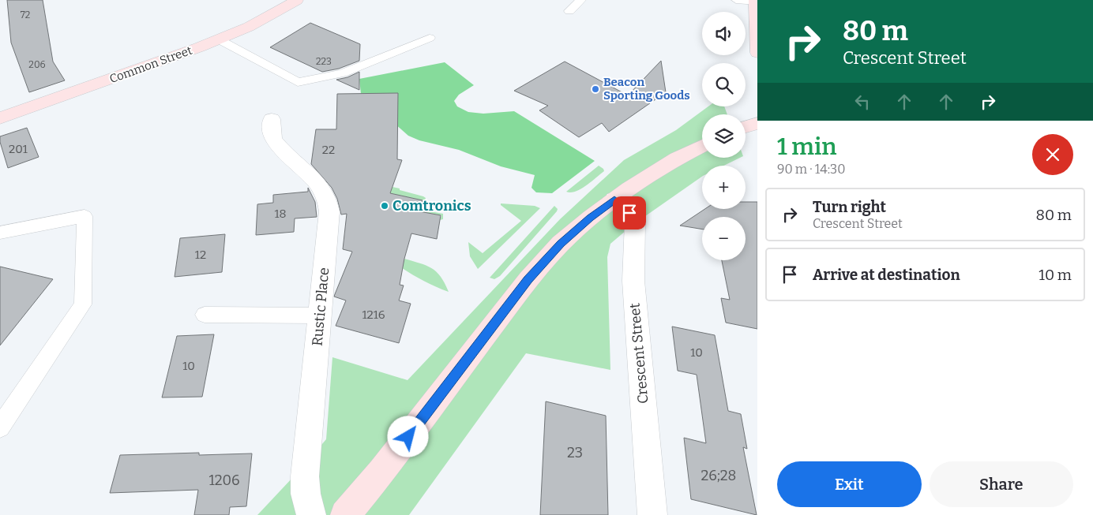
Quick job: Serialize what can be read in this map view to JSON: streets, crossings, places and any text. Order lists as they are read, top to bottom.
{
  "streets": {
    "main road": ["Common Street"],
    "street": ["Rustic Place", "Crescent Street"]
  },
  "places": ["Beacon Sporting Goods", "Comtronics"],
  "house_numbers": [
    "72",
    "223",
    "206",
    "201",
    "22",
    "18",
    "12",
    "1216",
    "10",
    "10",
    "23",
    "26;28",
    "1206"
  ],
  "page": {
    "turn": ["80 m", "Crescent Street"],
    "map_buttons": ["+", "−"],
    "heading": ["1 min", "90 m · 14:30"],
    "list": [
      {
        "name": "Turn right",
        "note": "Crescent Street",
        "value": "80 m"
      },
      {
        "name": "Arrive at destination",
        "value": "10 m"
      }
    ],
    "buttons": ["Exit", "Share"]
  }
}
